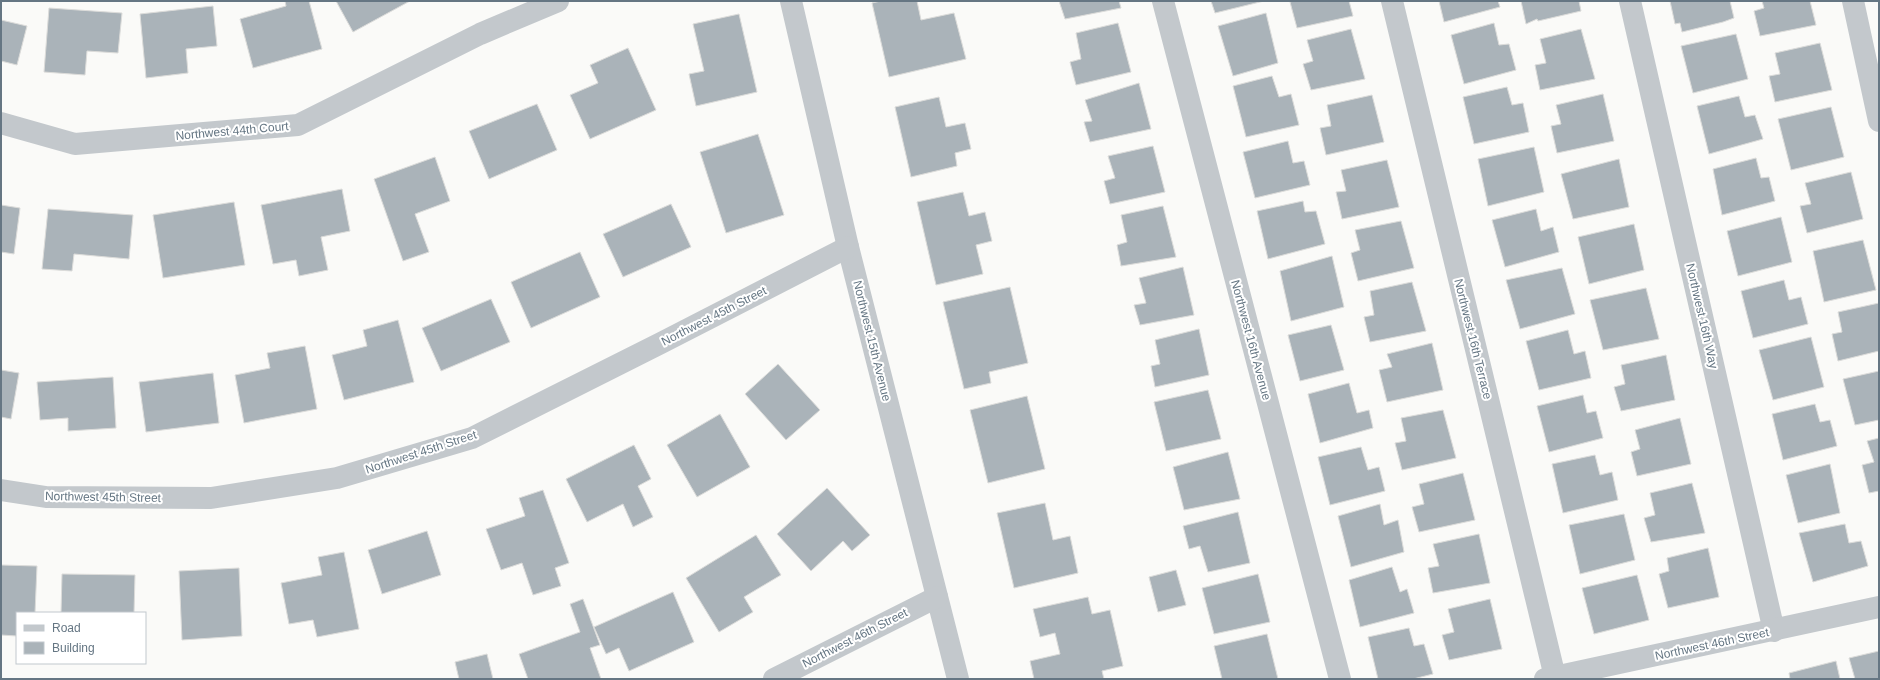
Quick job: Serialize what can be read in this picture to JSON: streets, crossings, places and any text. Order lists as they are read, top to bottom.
{
  "streets": {
    "street": [
      "Northwest 44th Court",
      "Northwest 45th Street",
      "Northwest 16th Way",
      "Northwest 16th Terrace",
      "Northwest 16th Avenue",
      "Northwest 15th Avenue",
      "Northwest 46th Street"
    ]
  },
  "crossings": [
    ["Northwest 45th Street", "Northwest 15th Avenue"],
    ["Northwest 16th Way", "Northwest 46th Street"],
    ["Northwest 16th Terrace", "Northwest 46th Street"],
    ["Northwest 15th Avenue", "Northwest 46th Street"]
  ],
  "legend": ["Road", "Building"]
}
